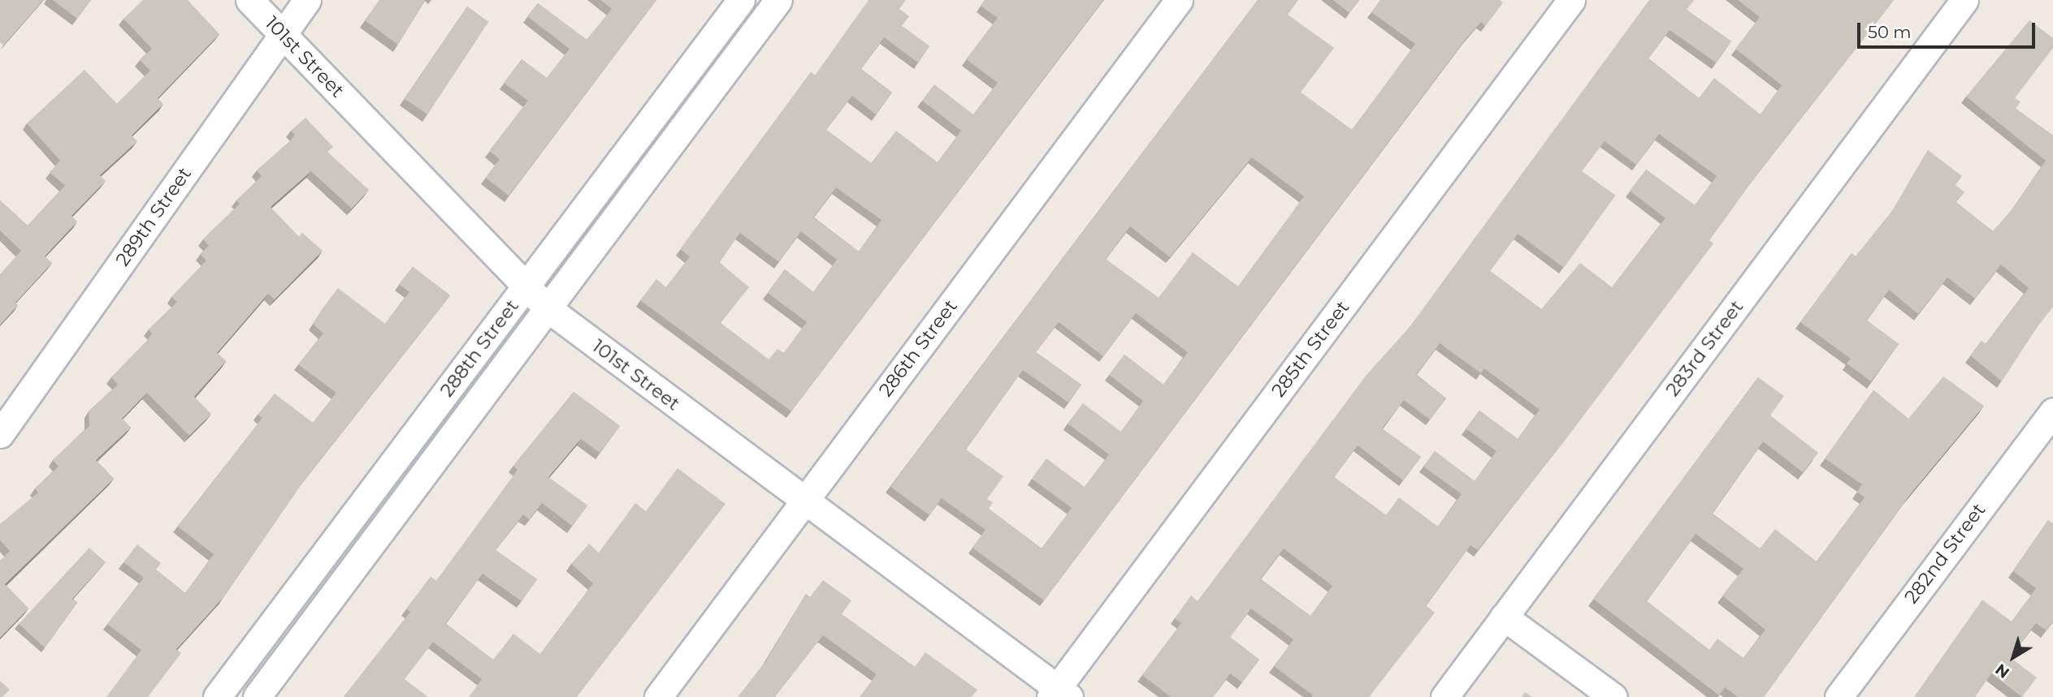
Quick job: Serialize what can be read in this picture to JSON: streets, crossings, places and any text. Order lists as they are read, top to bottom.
{
  "streets": {
    "street": [
      "101st Street",
      "289th Street",
      "288th Street",
      "286th Street",
      "283rd Street",
      "285th Street",
      "282nd Street"
    ]
  },
  "crossings": [
    ["101st Street", "289th Street"],
    ["101st Street", "288th Street"],
    ["101st Street", "286th Street"],
    ["101st Street", "285th Street"]
  ],
  "scale_bar": "50 m",
  "north": "bottom left"
}
